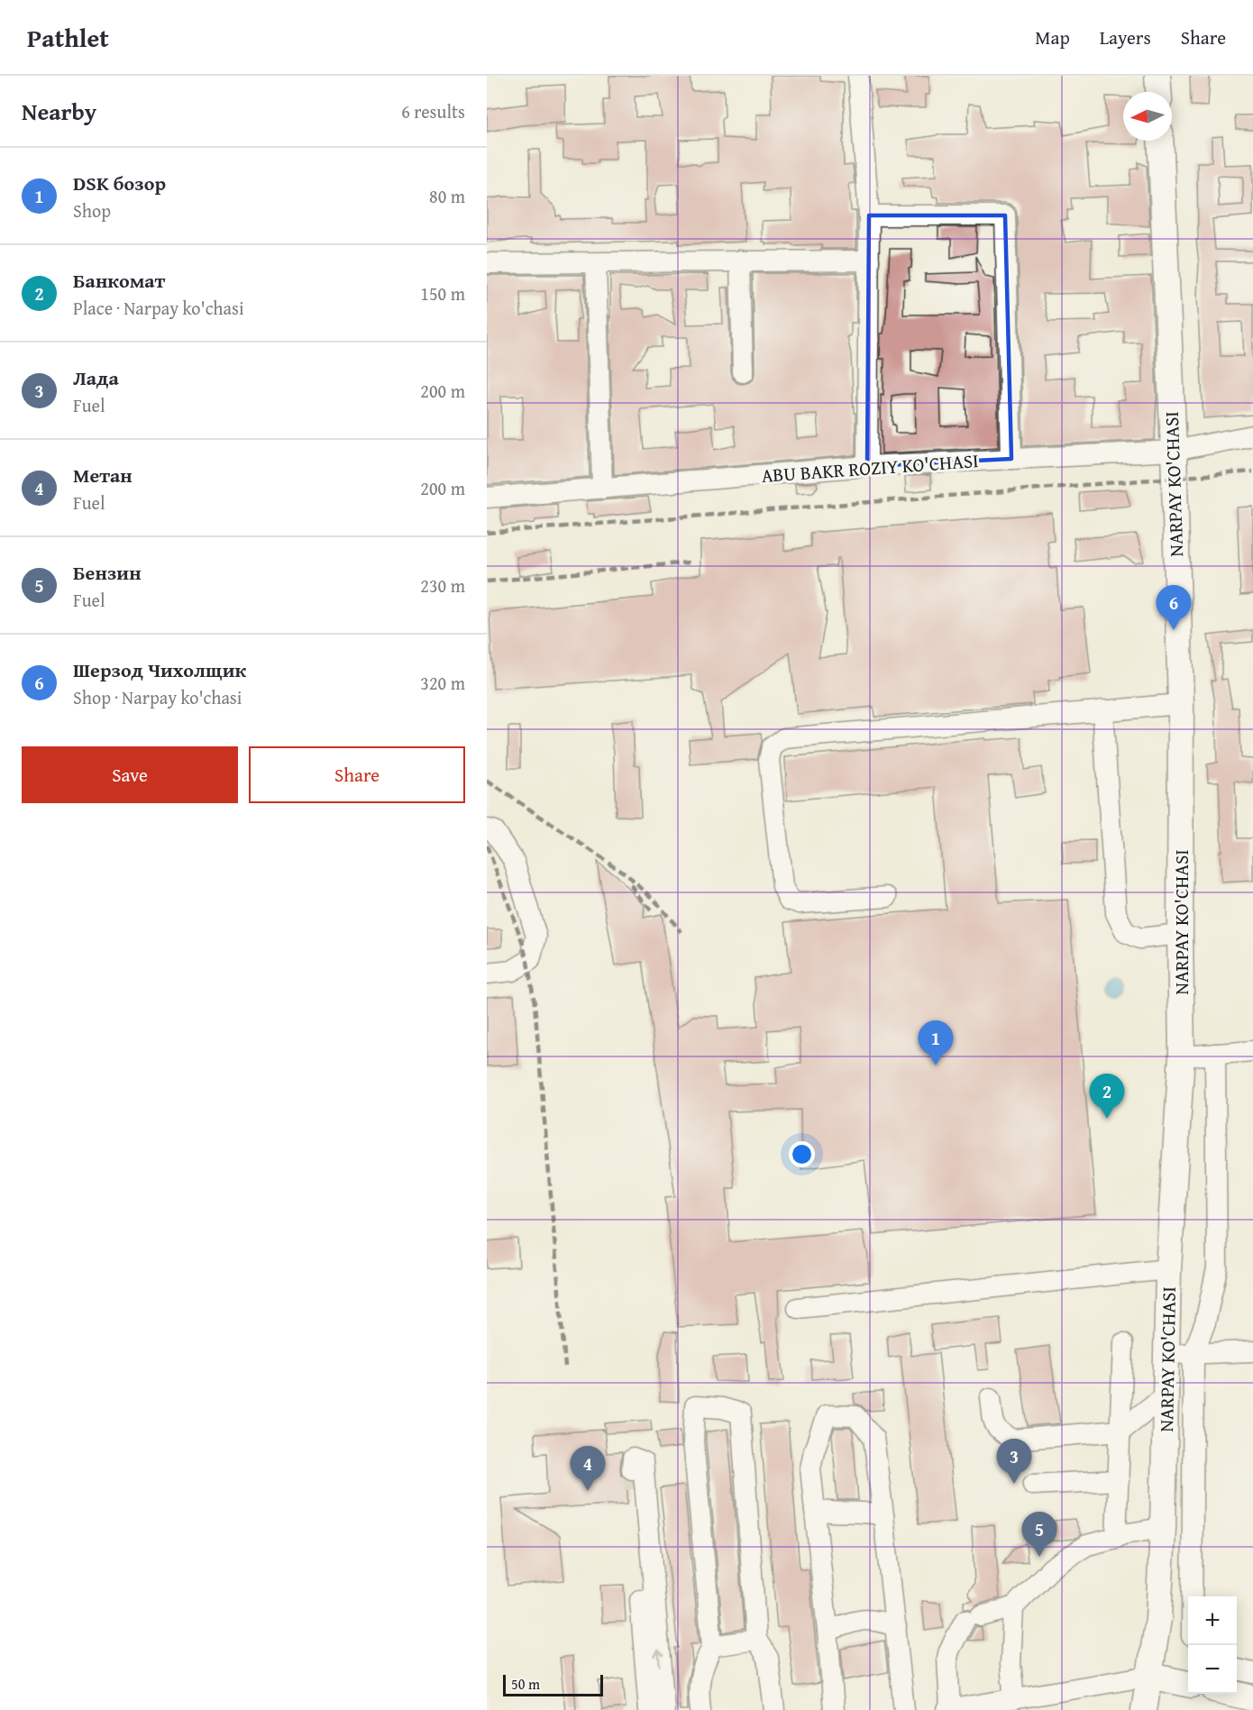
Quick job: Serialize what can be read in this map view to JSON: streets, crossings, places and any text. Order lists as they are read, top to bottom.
{
  "streets": {
    "main road": ["NARPAY KO'CHASI"],
    "street": ["ABU BAKR ROZIY KO'CHASI"]
  },
  "crossings": [
    ["ABU BAKR ROZIY KO'CHASI", "NARPAY KO'CHASI"]
  ],
  "scale_bar": "50 m",
  "north": "left",
  "page": {
    "header": "Pathlet",
    "nav": ["Map", "Layers", "Share"],
    "heading": ["Nearby", "6 results"],
    "list": [
      {
        "mark": "1",
        "name": "DSK бозор",
        "note": "Shop",
        "value": "80 m"
      },
      {
        "mark": "2",
        "name": "Банкомат",
        "note": "Place · Narpay ko'chasi",
        "value": "150 m"
      },
      {
        "mark": "3",
        "name": "Лада",
        "note": "Fuel",
        "value": "200 m"
      },
      {
        "mark": "4",
        "name": "Метан",
        "note": "Fuel",
        "value": "200 m"
      },
      {
        "mark": "5",
        "name": "Бензин",
        "note": "Fuel",
        "value": "230 m"
      },
      {
        "mark": "6",
        "name": "Шерзод Чихолщик",
        "note": "Shop · Narpay ko'chasi",
        "value": "320 m"
      }
    ],
    "pins": [
      "6",
      "1",
      "2",
      "3",
      "4",
      "5"
    ],
    "buttons": ["Save", "Share"],
    "map_buttons": ["+", "−"],
    "scale": "50 m"
  }
}
